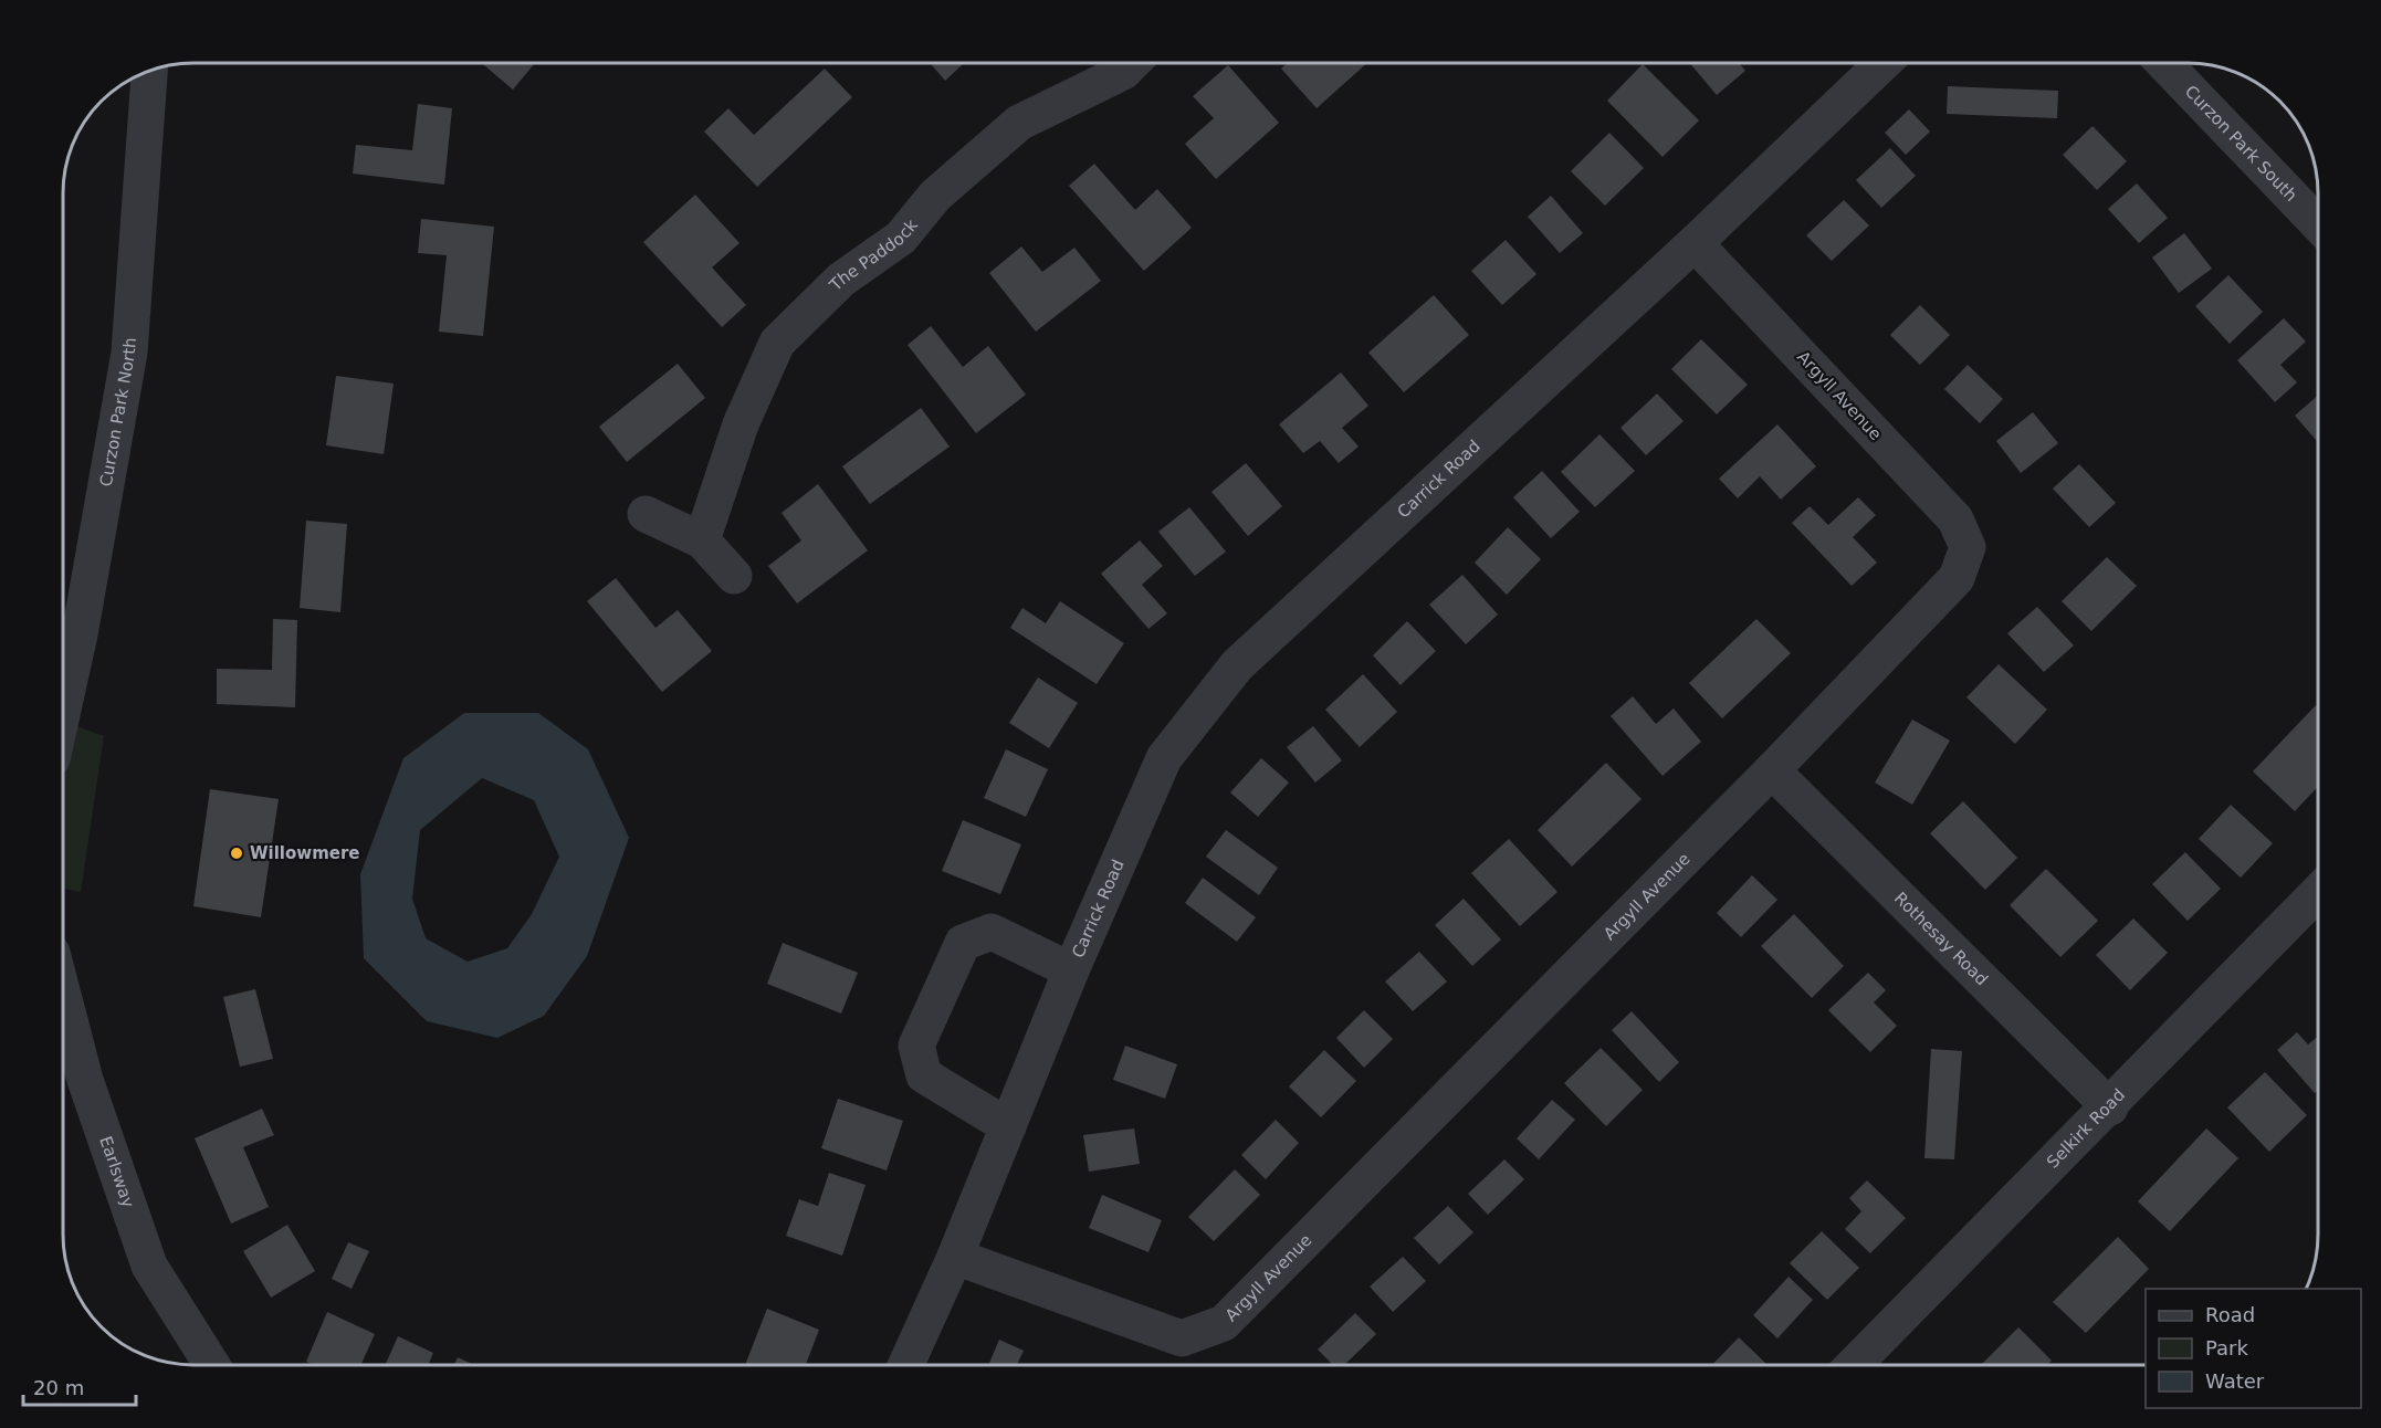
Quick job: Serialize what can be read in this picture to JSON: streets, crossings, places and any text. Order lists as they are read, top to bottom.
{
  "streets": {
    "street": [
      "Curzon Park South",
      "The Paddock",
      "Argyll Avenue",
      "Curzon Park North",
      "Carrick Road",
      "Rothesay Road",
      "Selkirk Road",
      "Earlsway"
    ]
  },
  "crossings": [
    ["Argyll Avenue", "Carrick Road"],
    ["Argyll Avenue", "Rothesay Road"],
    ["Rothesay Road", "Selkirk Road"]
  ],
  "places": ["Willowmere"],
  "legend": ["Road", "Park", "Water"],
  "scale_bar": "20 m"
}
